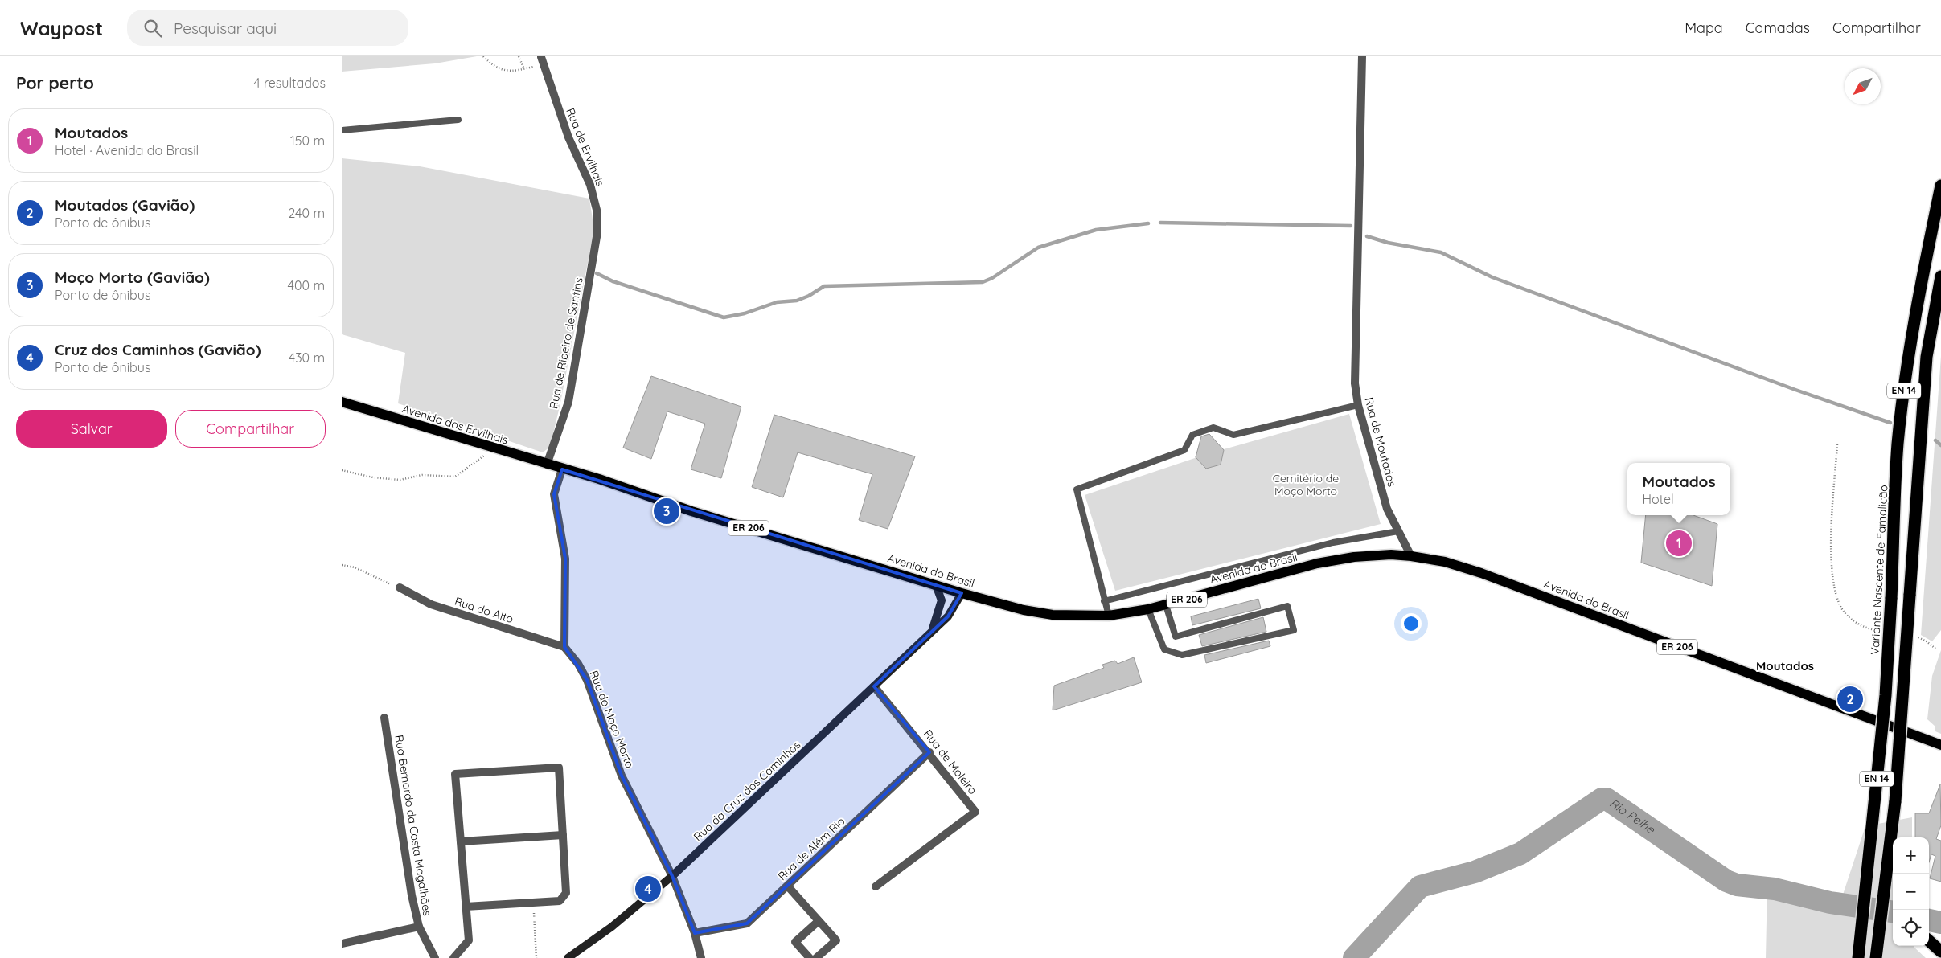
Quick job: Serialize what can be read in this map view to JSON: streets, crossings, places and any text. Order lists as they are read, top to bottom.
{
  "streets": {
    "highway": ["EN 14", "Variante Nascente de Famalicão"],
    "main road": ["Avenida dos Ervilhais", "ER 206", "Avenida do Brasil"],
    "street": [
      "Rua de Ervilhais",
      "Rua de Ribeiro de Sanfins",
      "Rua de Moutados",
      "Rua do Alto",
      "Rua do Moço Morto",
      "Rua de Moleiro",
      "Rua da Cruz dos Caminhos",
      "Rua Bernardo da Costa Magalhães",
      "Rua de Além Rio"
    ]
  },
  "crossings": [
    ["Rua de Ervilhais", "Rua de Ribeiro de Sanfins"],
    ["Rua de Ribeiro de Sanfins", "Avenida dos Ervilhais"],
    ["Avenida dos Ervilhais", "Avenida do Brasil"],
    ["Rua de Moutados", "Avenida do Brasil"],
    ["Avenida do Brasil", "Rua da Cruz dos Caminhos"],
    ["Rua do Alto", "Rua do Moço Morto"],
    ["Rua do Moço Morto", "Rua da Cruz dos Caminhos"],
    ["Rua do Moço Morto", "Rua de Além Rio"],
    ["Rua de Moleiro", "Rua da Cruz dos Caminhos"],
    ["Rua de Moleiro", "Rua de Além Rio"]
  ],
  "districts": ["Moutados"],
  "water": ["Rio Pelhe"],
  "parks": ["Cemitério de Moço Morto"],
  "north": "bottom left",
  "page": {
    "header": "Waypost",
    "search": "Pesquisar aqui",
    "nav": ["Mapa", "Camadas", "Compartilhar"],
    "heading": ["Por perto", "4 resultados"],
    "list": [
      {
        "mark": "1",
        "name": "Moutados",
        "note": "Hotel · Avenida do Brasil",
        "value": "150 m"
      },
      {
        "mark": "2",
        "name": "Moutados (Gavião)",
        "note": "Ponto de ônibus",
        "value": "240 m"
      },
      {
        "mark": "3",
        "name": "Moço Morto (Gavião)",
        "note": "Ponto de ônibus",
        "value": "400 m"
      },
      {
        "mark": "4",
        "name": "Cruz dos Caminhos (Gavião)",
        "note": "Ponto de ônibus",
        "value": "430 m"
      }
    ],
    "buttons": ["Salvar", "Compartilhar"],
    "popup": ["Moutados", "Hotel"],
    "pins": [
      "3",
      "1",
      "2",
      "4"
    ],
    "map_buttons": ["+", "−"]
  }
}
